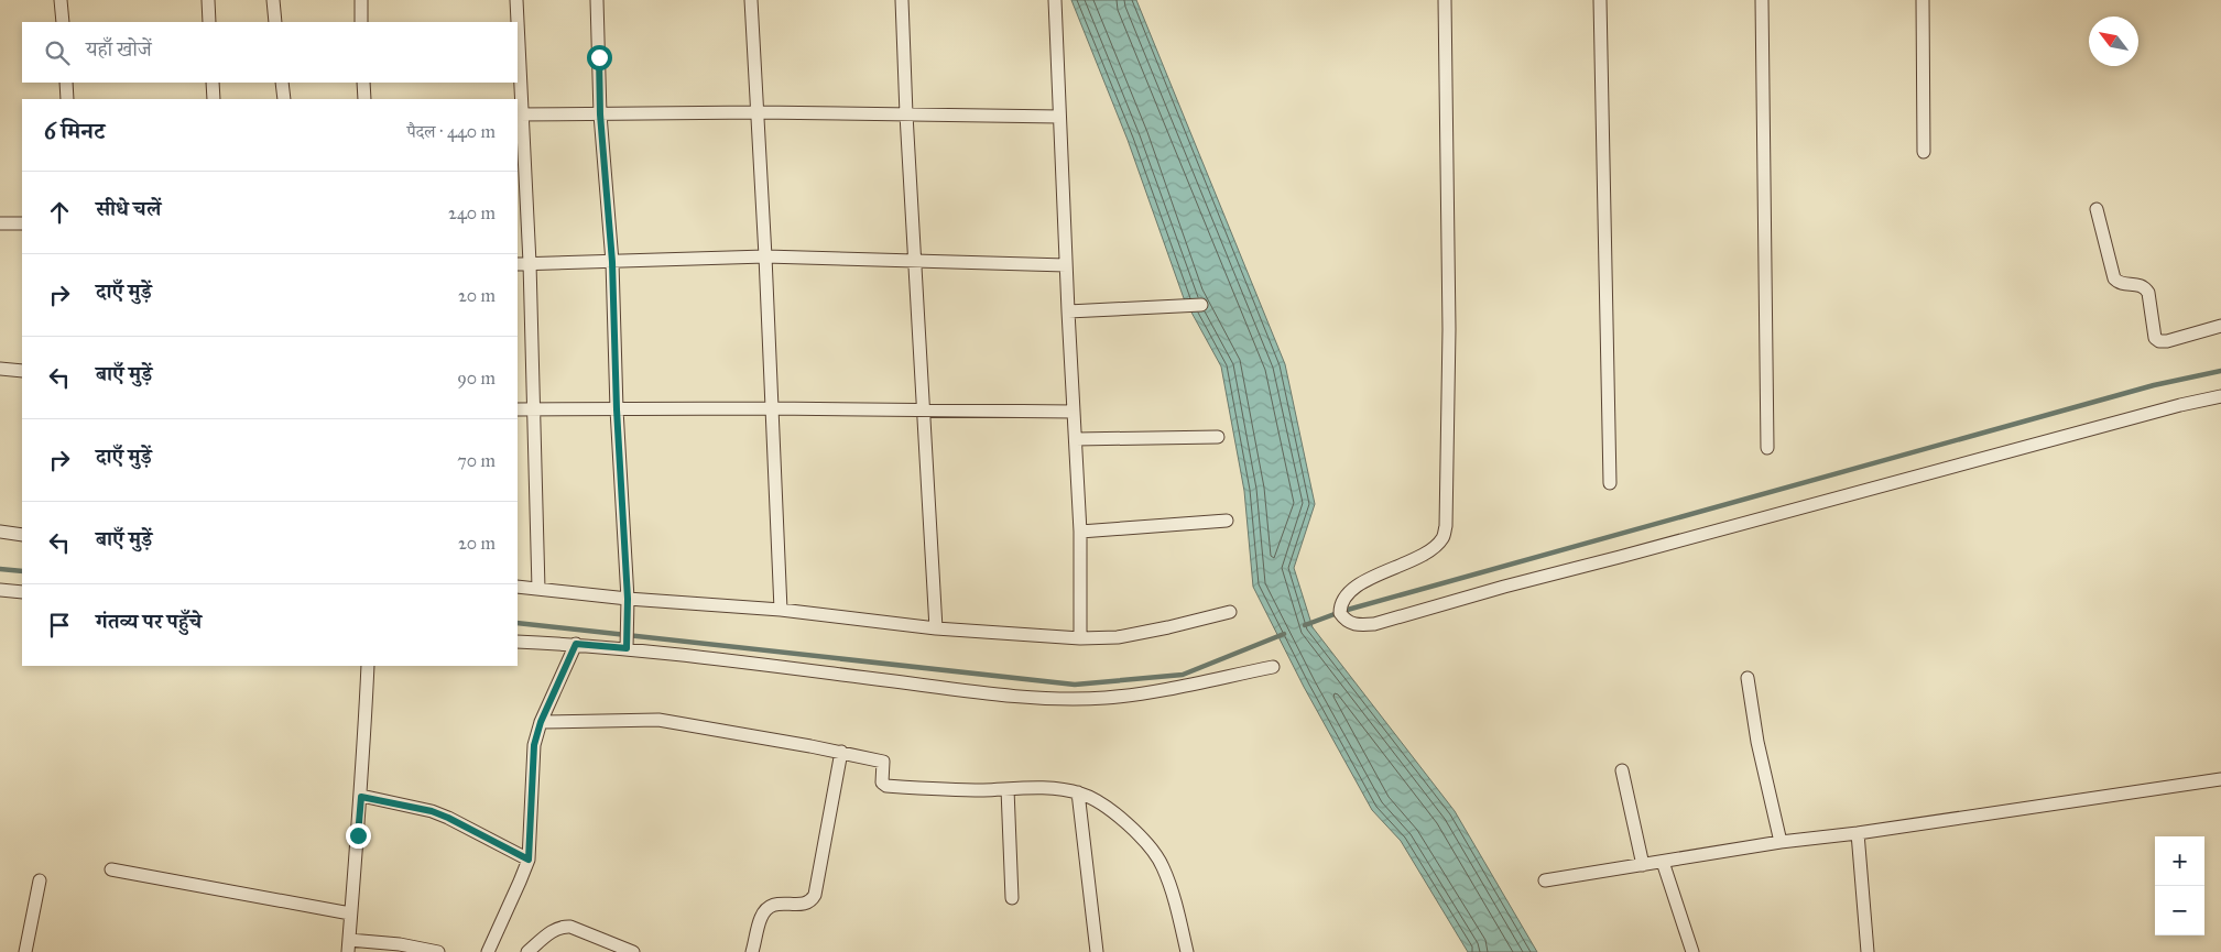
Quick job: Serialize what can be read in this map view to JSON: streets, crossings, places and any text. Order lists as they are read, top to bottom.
{
  "north": "top left",
  "page": {
    "search": "यहाँ खोजें",
    "heading": ["6 मिनट", "पैदल · 440 m"],
    "list": [
      ["सीधे चलें", "240 m"],
      ["दाएँ मुड़ें", "20 m"],
      ["बाएँ मुड़ें", "90 m"],
      ["दाएँ मुड़ें", "70 m"],
      ["बाएँ मुड़ें", "20 m"],
      "गंतव्य पर पहुँचे"
    ],
    "map_buttons": ["+", "−"]
  }
}
